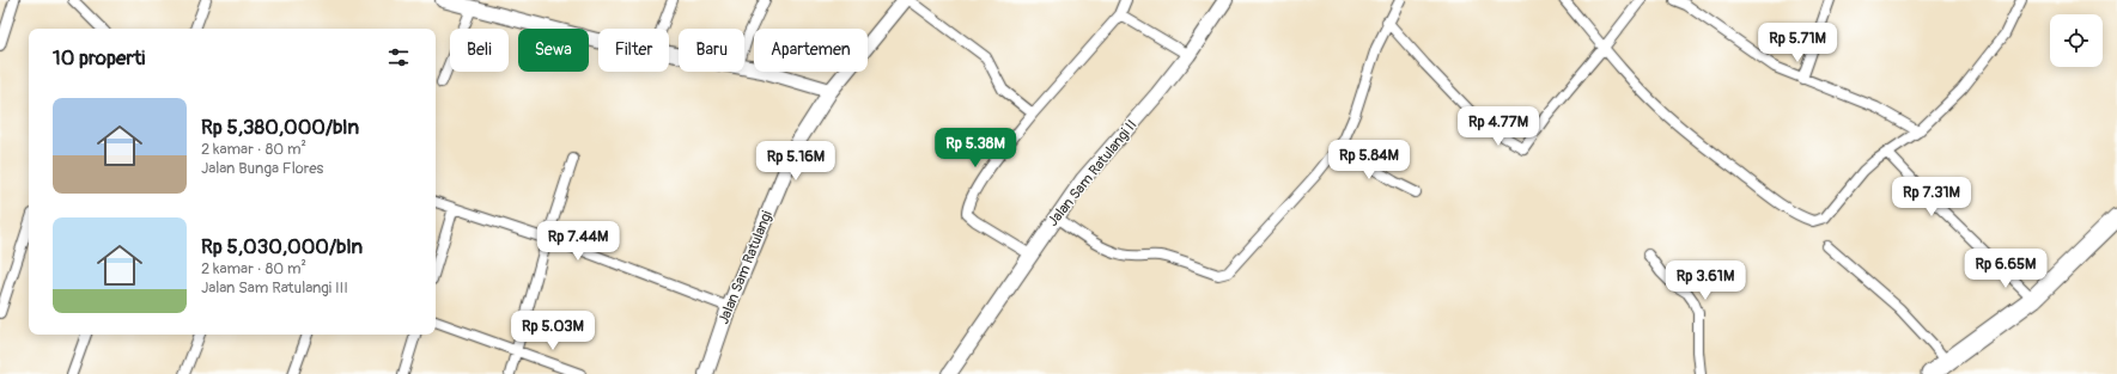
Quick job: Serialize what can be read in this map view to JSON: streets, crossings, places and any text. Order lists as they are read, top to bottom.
{
  "streets": {
    "street": ["Jalan Sam Ratulangi II", "Jalan Sam Ratulangi"]
  },
  "page": {
    "price": [
      "Rp 5.71M",
      "Rp 4.77M",
      "Rp 5.38M",
      "Rp 5.84M",
      "Rp 5.16M",
      "Rp 7.31M",
      "Rp 7.44M",
      "Rp 6.65M",
      "Rp 3.61M",
      "Rp 5.03M"
    ],
    "chip": [
      "Beli",
      "Sewa",
      "Filter",
      "Baru",
      "Apartemen"
    ],
    "heading": "10 properti",
    "list": [
      {
        "name": "Rp 5,380,000/bln",
        "note": "2 kamar · 80 m² · Jalan Bunga Flores"
      },
      {
        "name": "Rp 5,030,000/bln",
        "note": "2 kamar · 80 m² · Jalan Sam Ratulangi III"
      }
    ]
  }
}
